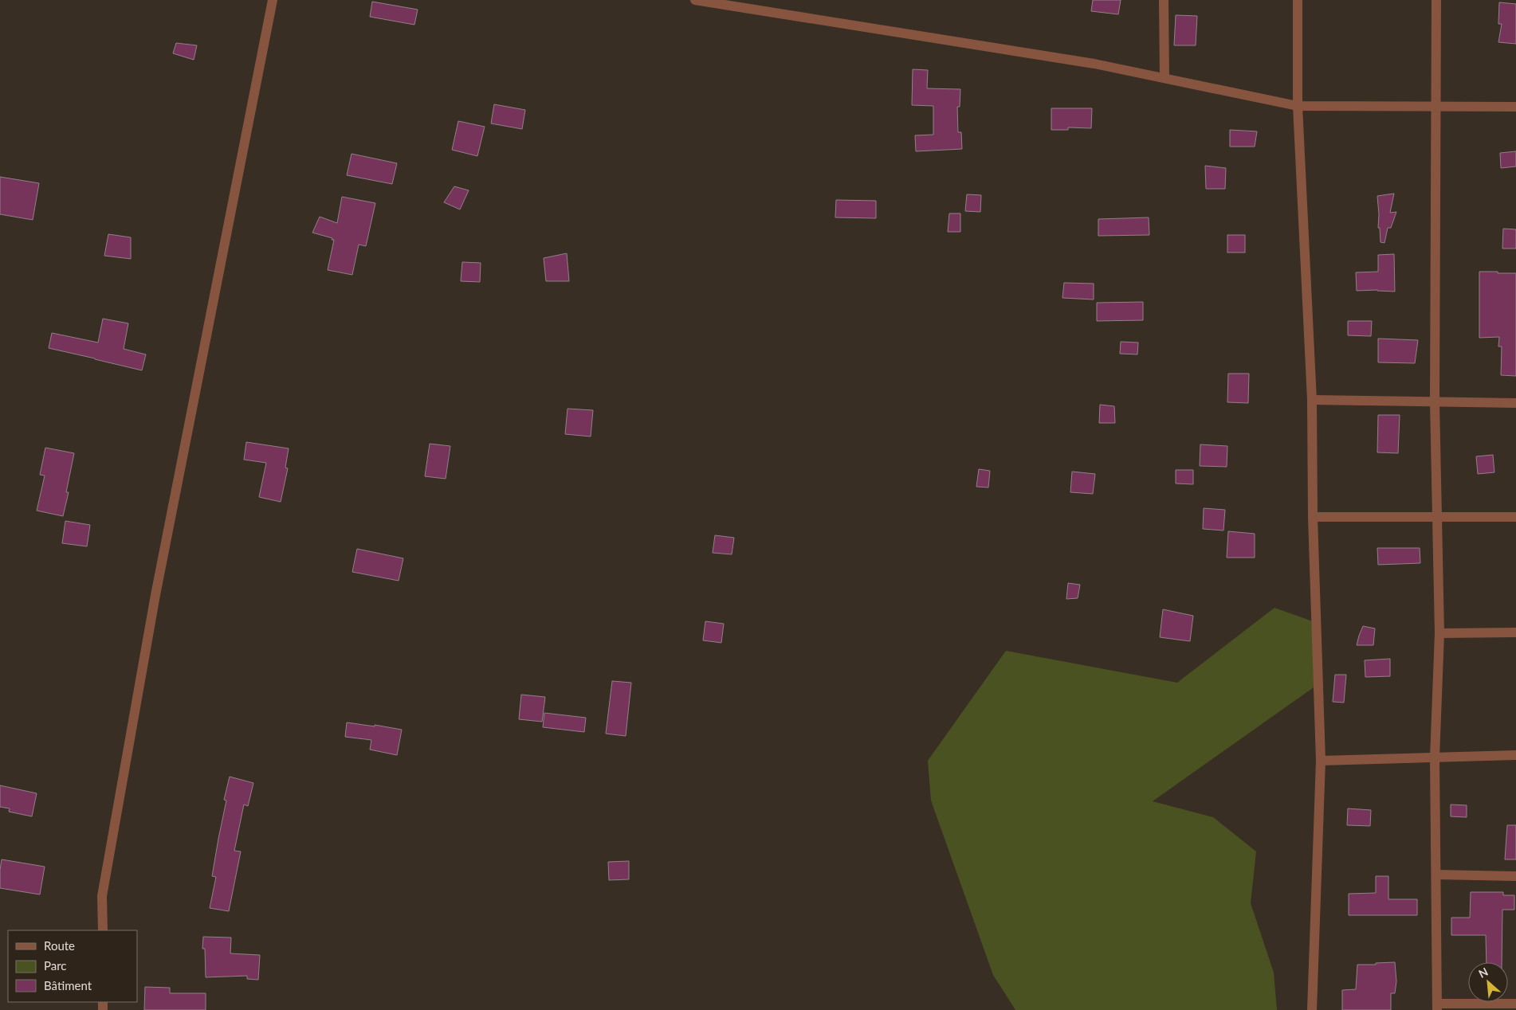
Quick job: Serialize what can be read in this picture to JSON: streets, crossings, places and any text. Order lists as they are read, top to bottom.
{
  "legend": ["Route", "Parc", "Bâtiment"],
  "north": "top left"
}
